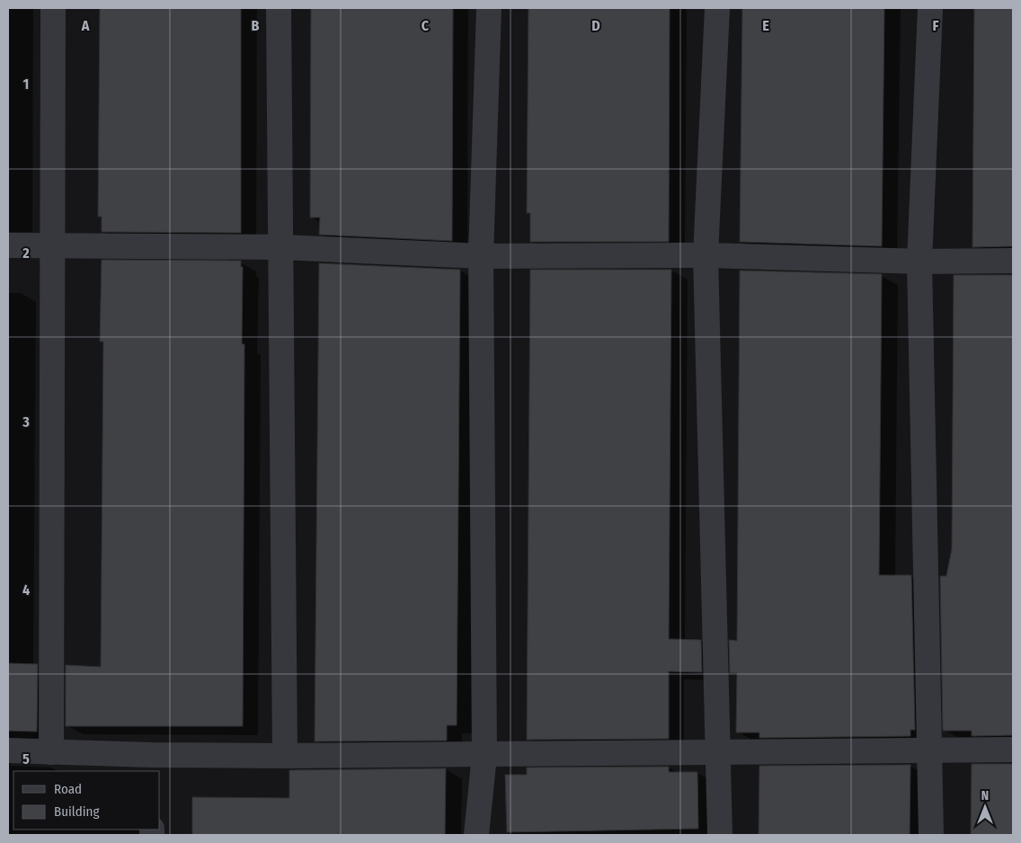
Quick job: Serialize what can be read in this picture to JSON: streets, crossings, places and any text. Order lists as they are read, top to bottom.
{
  "legend": ["Road", "Building"],
  "north": "top",
  "grid": {
    "columns": [
      "A",
      "B",
      "C",
      "D",
      "E",
      "F"
    ],
    "rows": [
      "1",
      "2",
      "3",
      "4",
      "5"
    ]
  }
}
